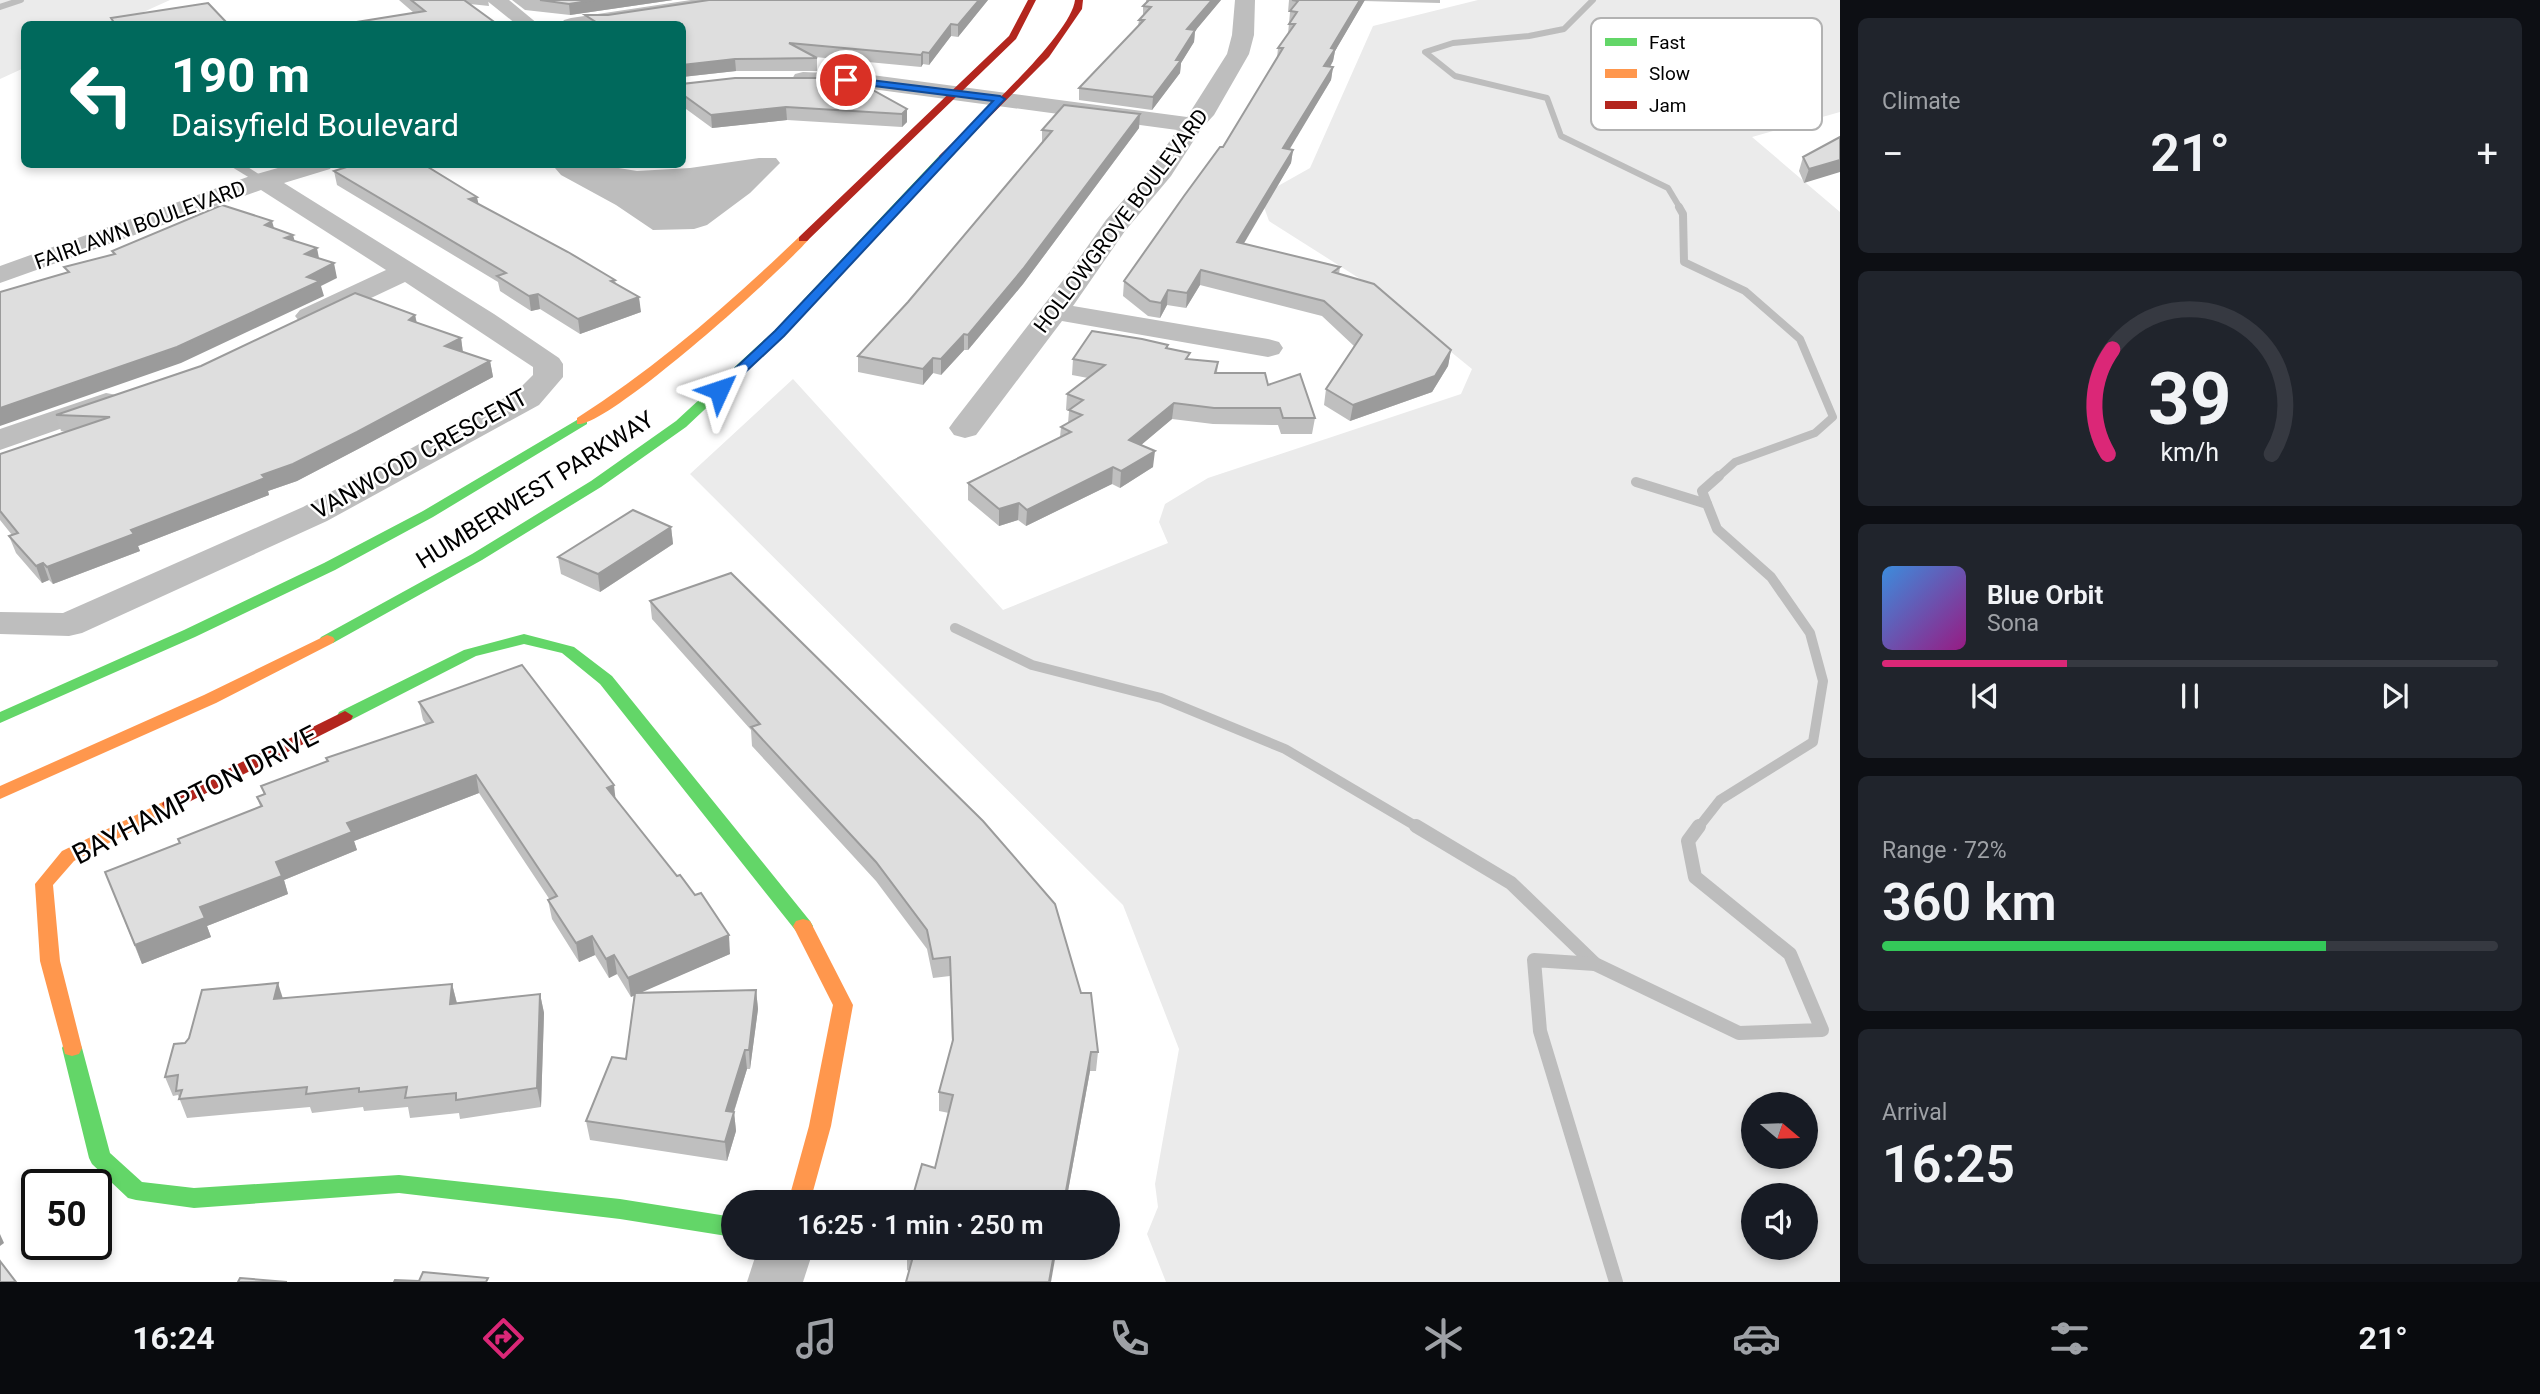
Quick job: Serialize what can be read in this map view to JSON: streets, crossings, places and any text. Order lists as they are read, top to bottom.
{
  "streets": {
    "main road": ["HUMBERWEST PARKWAY", "BAYHAMPTON DRIVE"],
    "street": ["HOLLOWGROVE BOULEVARD", "FAIRLAWN BOULEVARD", "VANWOOD CRESCENT"]
  },
  "crossings": [
    ["FAIRLAWN BOULEVARD", "VANWOOD CRESCENT"]
  ],
  "legend": ["Fast", "Slow", "Jam"],
  "north": "right",
  "page": {
    "tile": [
      "Climate",
      ["Range · 72%", "360 km"],
      ["Arrival", "16:25"]
    ],
    "turn": ["190 m", "Daisyfield Boulevard"],
    "heat": ["−", "21°", "+"],
    "song": ["Blue Orbit", "Sona"],
    "limit": "50",
    "trip": "16:25 · 1 min · 250 m",
    "tabs": ["16:24", "21°"],
    "gauge": ["39", "km/h"]
  }
}
